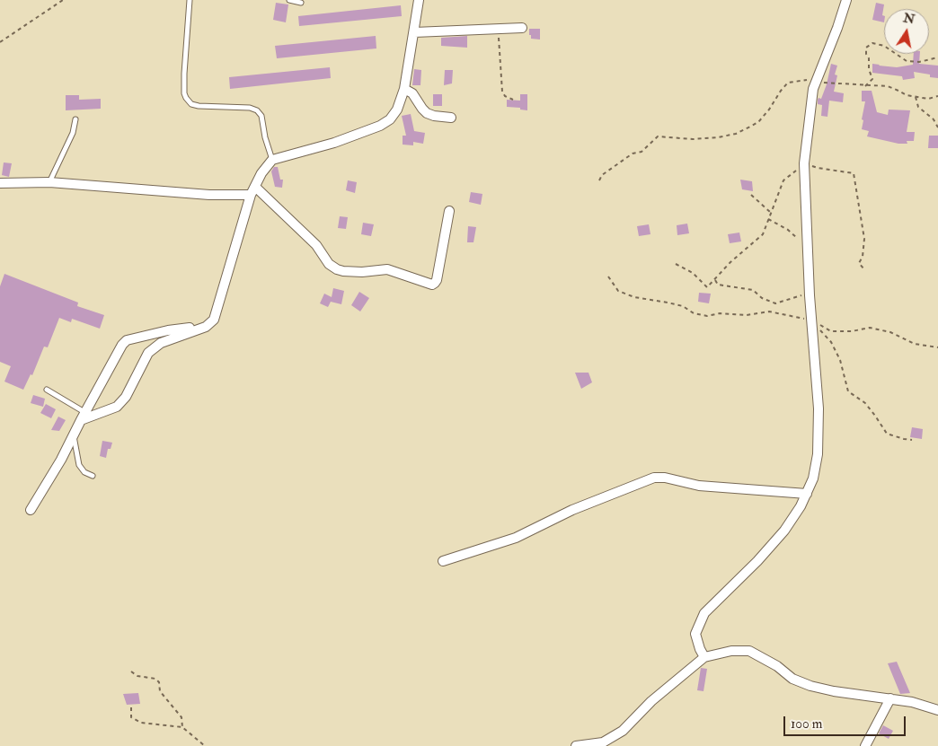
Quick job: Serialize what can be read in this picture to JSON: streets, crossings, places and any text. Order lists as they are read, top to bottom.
{
  "scale_bar": "100 m",
  "north": "top"
}
